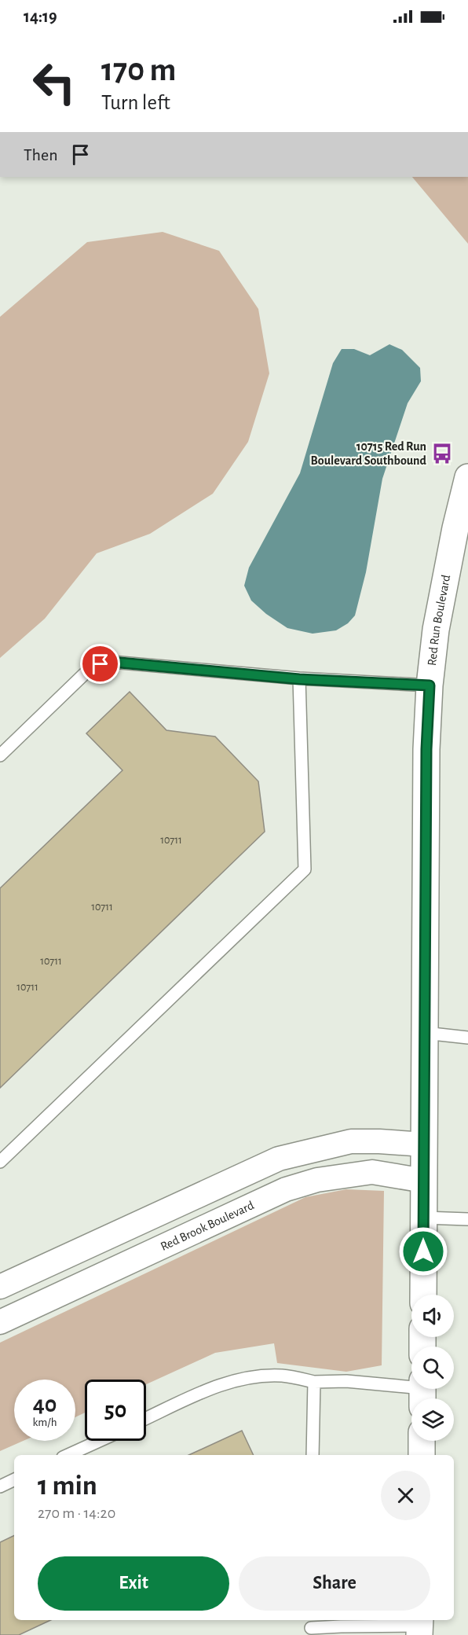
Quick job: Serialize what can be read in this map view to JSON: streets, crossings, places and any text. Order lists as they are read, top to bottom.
{
  "streets": {
    "main road": ["Red Run Boulevard"],
    "street": ["Red Brook Boulevard"]
  },
  "crossings": [
    ["Red Run Boulevard", "Red Brook Boulevard"]
  ],
  "places": {
    "bus stop": ["10715 Red Run Boulevard Southbound"]
  },
  "house_numbers": [
    "10711",
    "10711",
    "10711",
    "10711"
  ],
  "page": {
    "status": "14:19",
    "turn": ["170 m", "Turn left"],
    "then": "Then",
    "speed": "40 km/h",
    "limit": "50",
    "heading": ["1 min", "270 m · 14:20"],
    "buttons": ["Exit", "Share"]
  }
}
